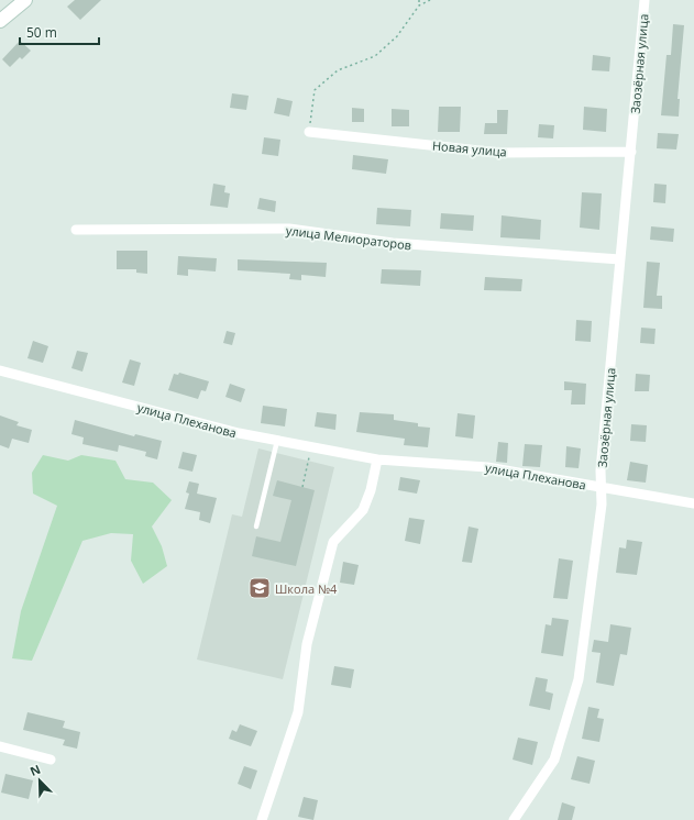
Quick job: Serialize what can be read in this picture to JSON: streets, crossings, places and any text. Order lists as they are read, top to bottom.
{
  "streets": {
    "street": [
      "Заозёрная улица",
      "Новая улица",
      "улица Мелиораторов",
      "улица Плеханова"
    ]
  },
  "crossings": [
    ["Заозёрная улица", "Новая улица"],
    ["Заозёрная улица", "улица Мелиораторов"],
    ["Заозёрная улица", "улица Плеханова"]
  ],
  "places": {
    "school or university": ["Школа №4"]
  },
  "scale_bar": "50 m",
  "north": "top left"
}
